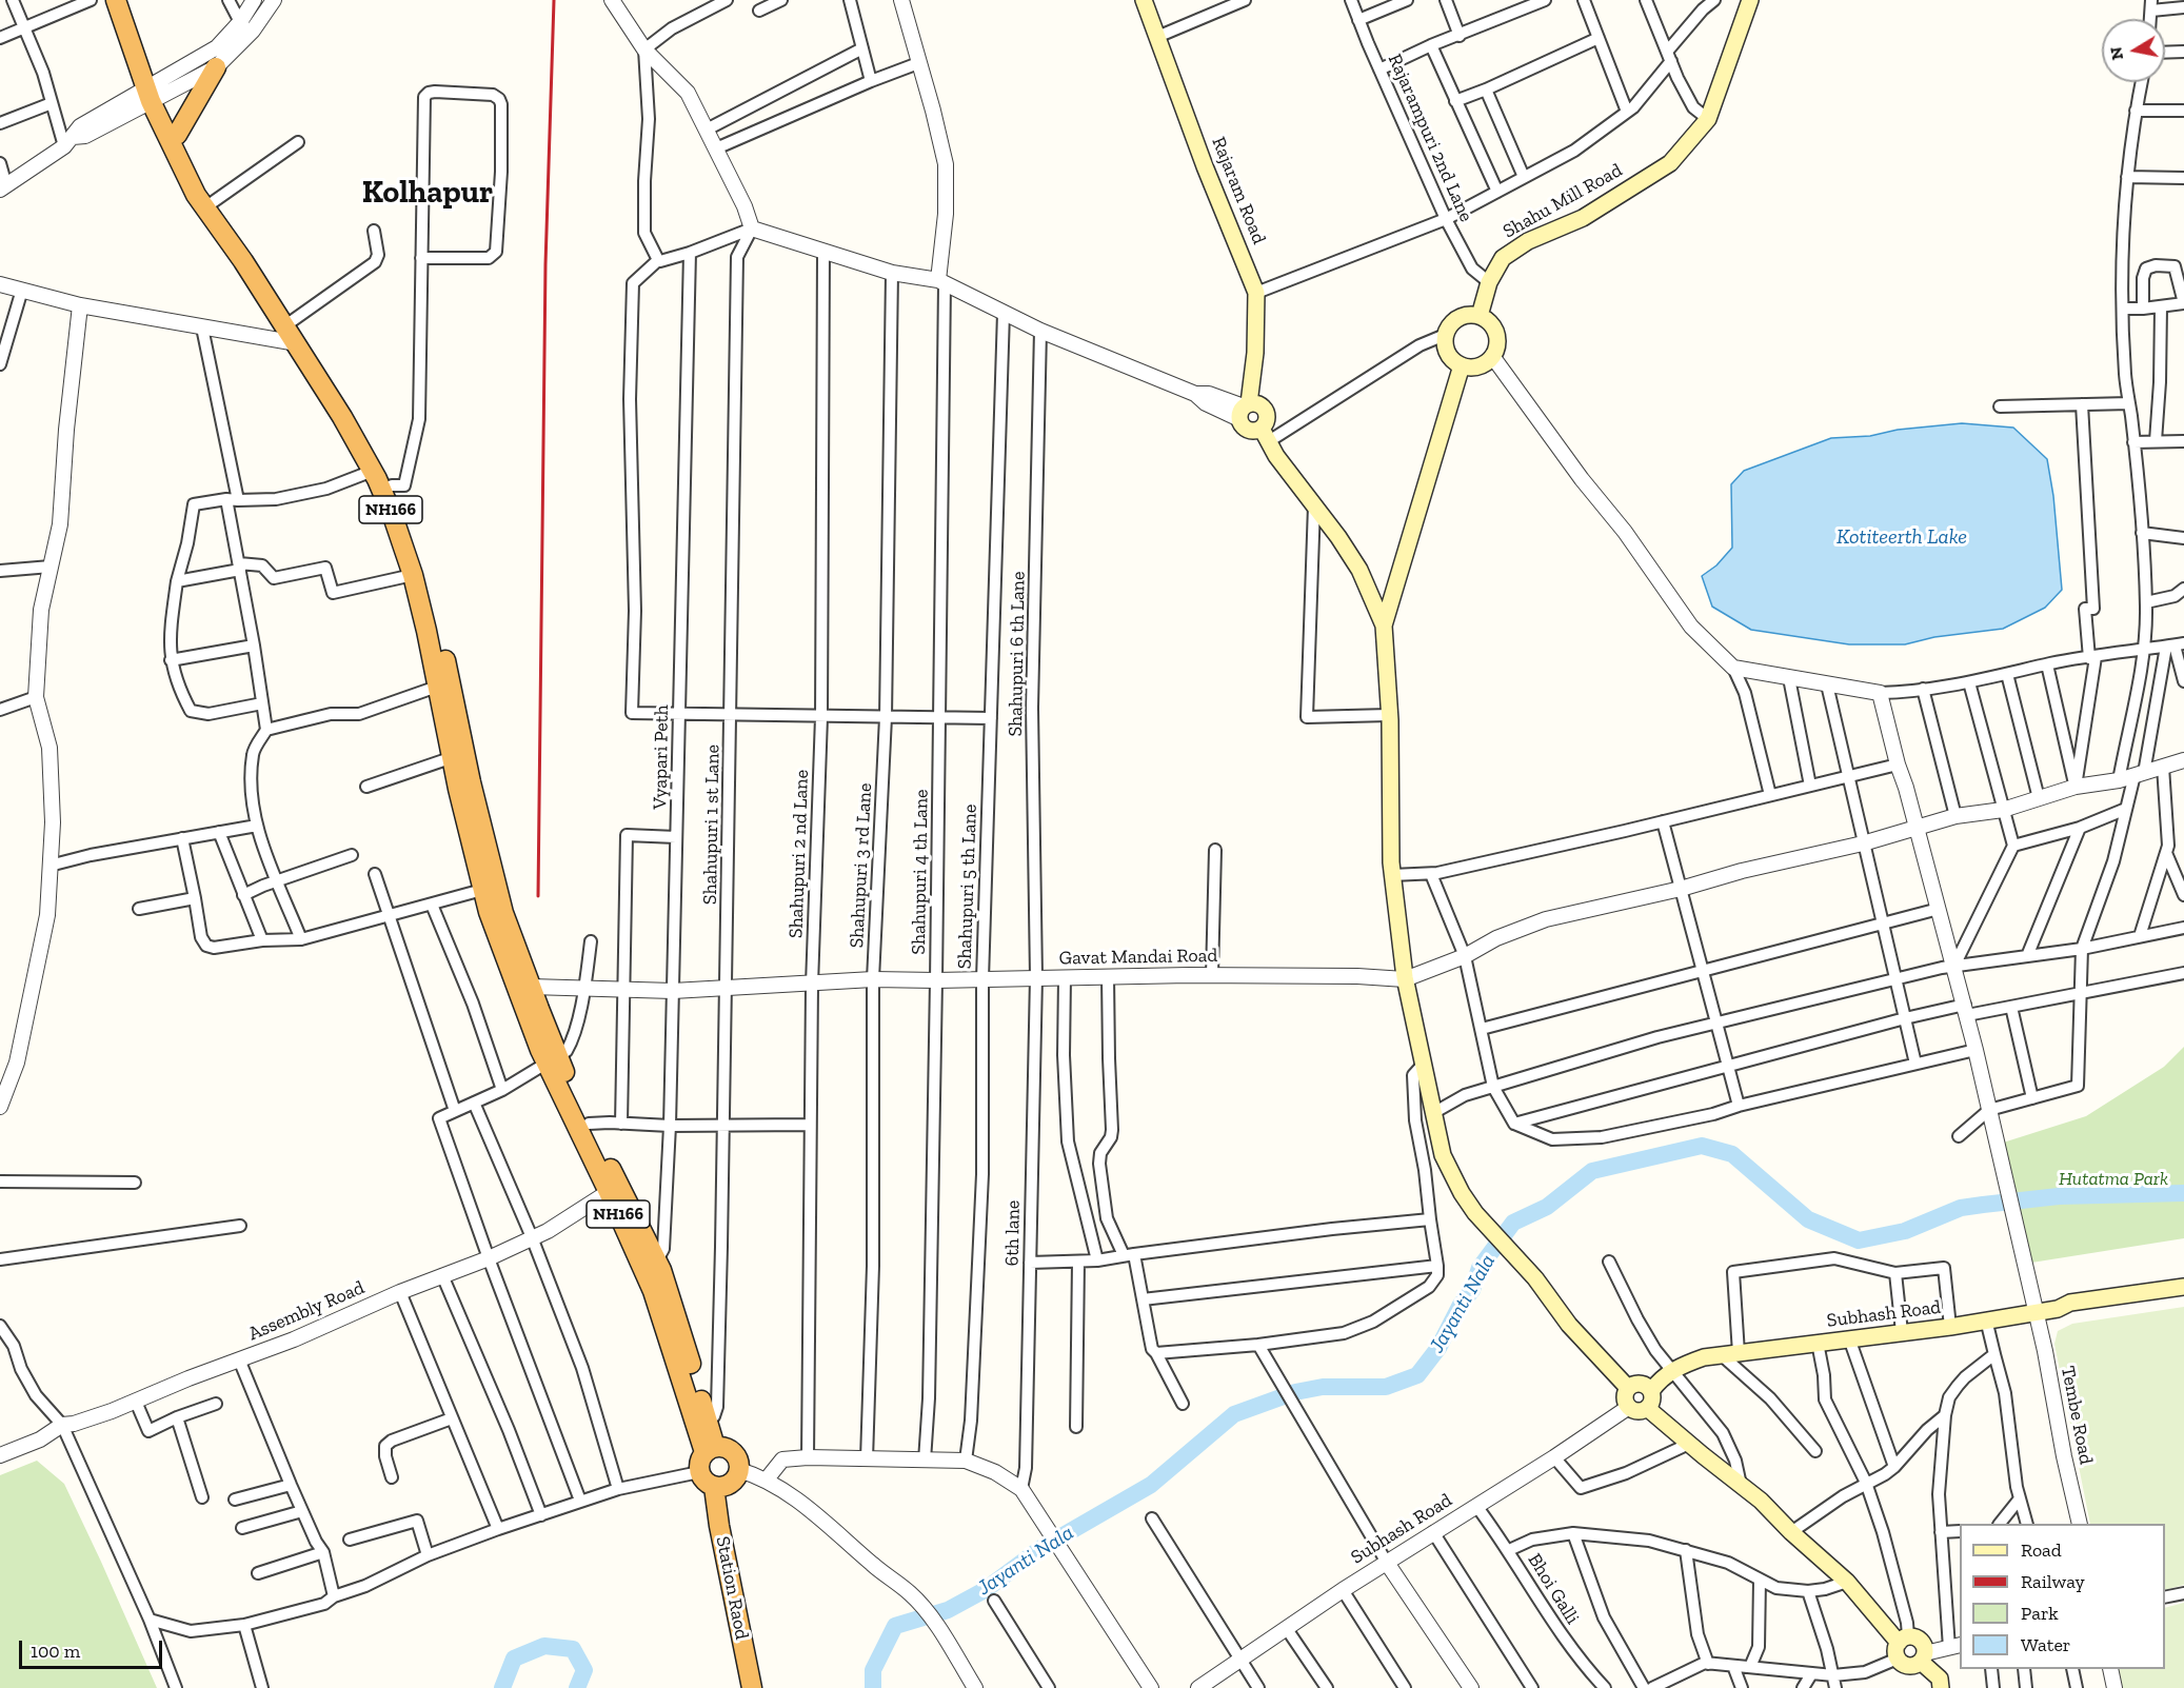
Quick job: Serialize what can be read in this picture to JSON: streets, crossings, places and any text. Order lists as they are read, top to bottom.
{
  "streets": {
    "highway": ["NH166", "Station Raod"],
    "main road": ["Rajaram Road", "Shahu Mill Road", "Subhash Road"],
    "street": [
      "Rajarampuri 2nd Lane",
      "Shahupuri 6 th Lane",
      "Vyapari Peth",
      "Shahupuri 1 st Lane",
      "Shahupuri 2 nd Lane",
      "Shahupuri 3 rd Lane",
      "Shahupuri 4 th Lane",
      "Shahupuri 5 th Lane",
      "Gavat Mandai Road",
      "6th lane",
      "Assembly Road",
      "Tembe Road",
      "Bhoi Galli"
    ]
  },
  "crossings": [
    ["Rajarampuri 2nd Lane", "Shahu Mill Road"],
    ["NH166", "Vyapari Peth"],
    ["NH166", "Shahupuri 1 st Lane"],
    ["NH166", "Assembly Road"],
    ["NH166", "Station Raod"],
    ["Shahupuri 6 th Lane", "Gavat Mandai Road"],
    ["Shahupuri 6 th Lane", "6th lane"],
    ["Shahupuri 2 nd Lane", "Gavat Mandai Road"],
    ["Shahupuri 3 rd Lane", "Gavat Mandai Road"],
    ["Shahupuri 4 th Lane", "Gavat Mandai Road"],
    ["Shahupuri 5 th Lane", "Gavat Mandai Road"],
    ["Gavat Mandai Road", "6th lane"],
    ["Subhash Road", "Tembe Road"],
    ["Subhash Road", "Bhoi Galli"]
  ],
  "districts": ["Kolhapur"],
  "water": ["Kotiteerth Lake", "Jayanti Nala"],
  "parks": ["Hutatma Park"],
  "legend": [
    "Road",
    "Railway",
    "Park",
    "Water"
  ],
  "scale_bar": "100 m",
  "north": "left"
}
